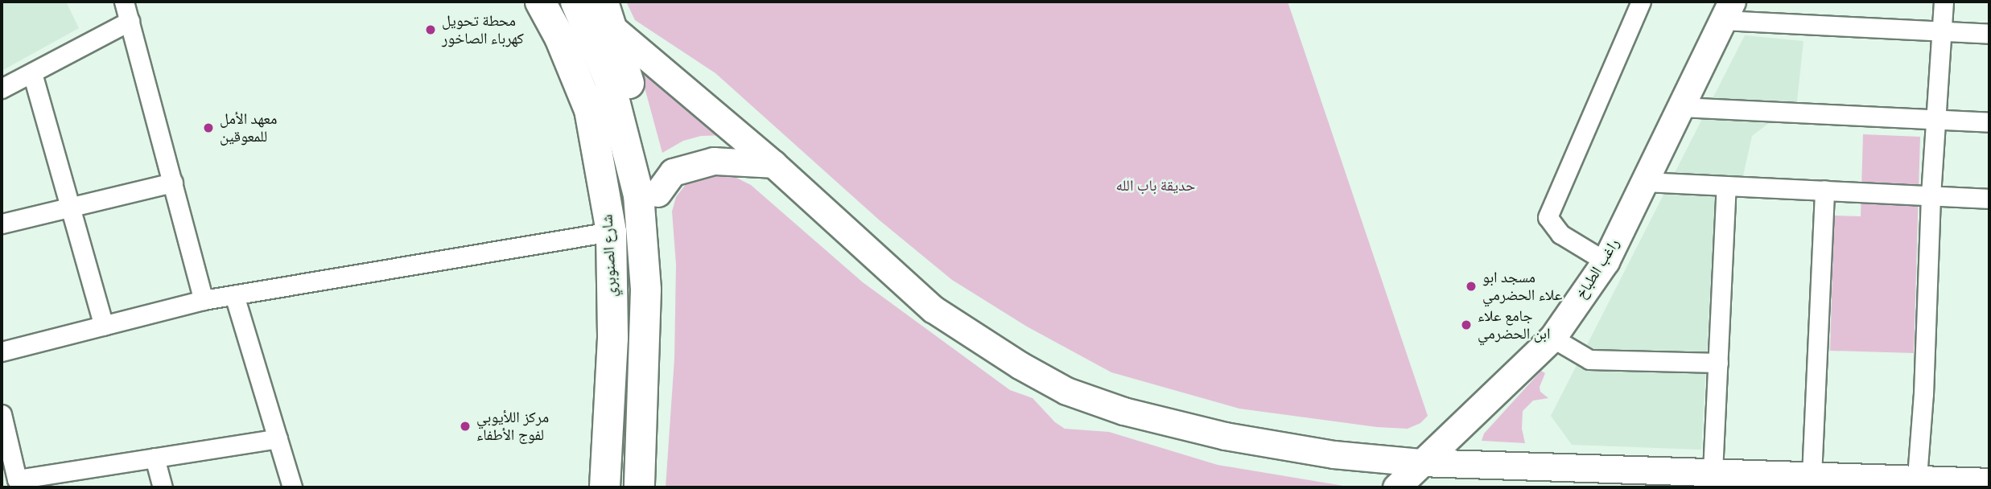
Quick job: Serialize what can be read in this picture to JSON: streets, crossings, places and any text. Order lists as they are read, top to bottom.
{
  "streets": {
    "main road": ["شارع الصنوبري", "راغب الطباخ"]
  },
  "parks": ["حديقة باب الله"],
  "places": [
    "محطة تحويل كهرباء الصاخور",
    "معهد الأمل للمعوقين",
    "مسجد ابو علاء الحضرمي",
    "جامع علاء ابن الحضرمي",
    "مركز اللأيوبي لفوج الأطفاء"
  ]
}
